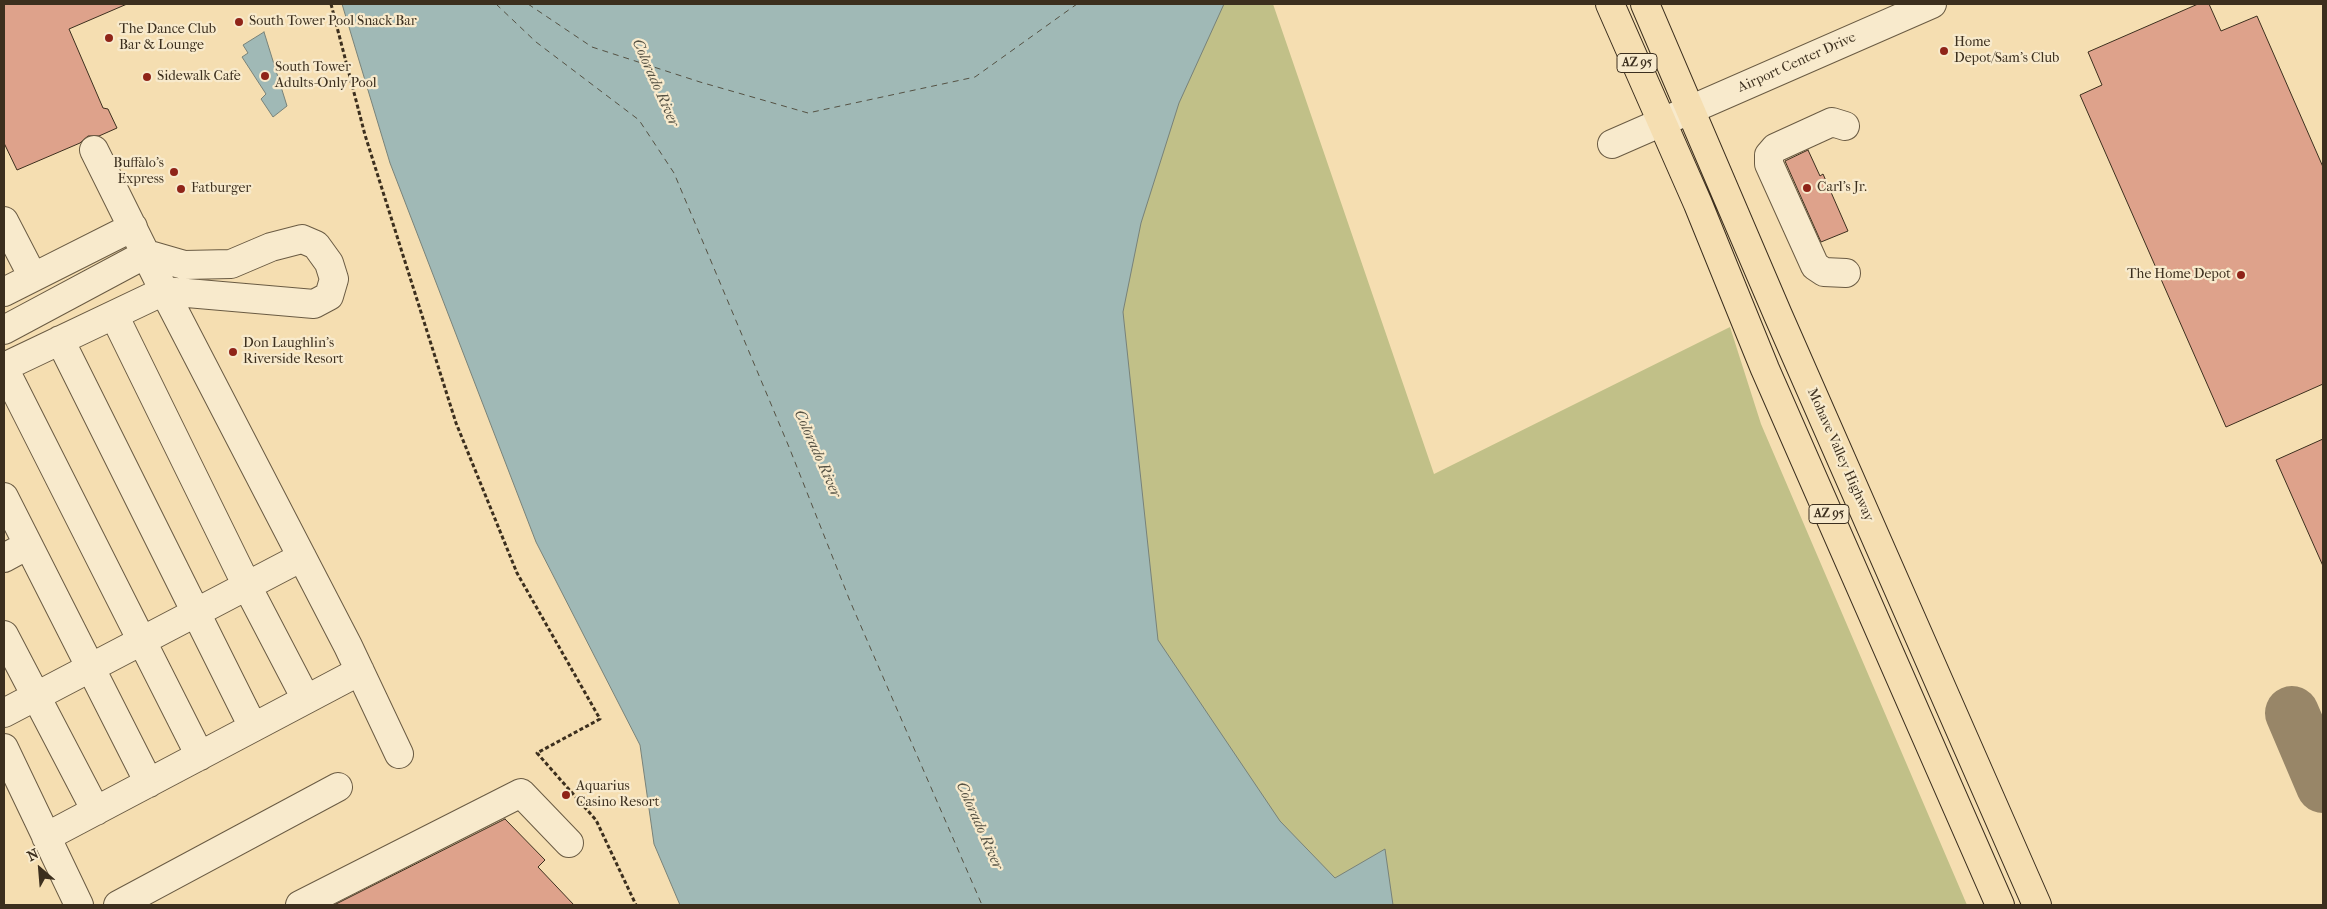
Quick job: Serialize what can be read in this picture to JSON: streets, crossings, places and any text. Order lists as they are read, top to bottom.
{
  "streets": {
    "highway": ["AZ 95", "Mohave Valley Highway"],
    "street": ["Airport Center Drive"]
  },
  "crossings": [
    ["AZ 95", "Airport Center Drive"],
    ["Airport Center Drive", "Mohave Valley Highway"]
  ],
  "water": ["Colorado River"],
  "places": [
    "South Tower Pool Snack Bar",
    "The Dance Club Bar & Lounge",
    "Home Depot/Sam's Club",
    "South Tower Adults-Only Pool",
    "Sidewalk Cafe",
    "Buffalo's Express",
    "Carl's Jr.",
    "Fatburger",
    "The Home Depot",
    "Don Laughlin's Riverside Resort",
    "Aquarius Casino Resort"
  ],
  "north": "top left"
}
